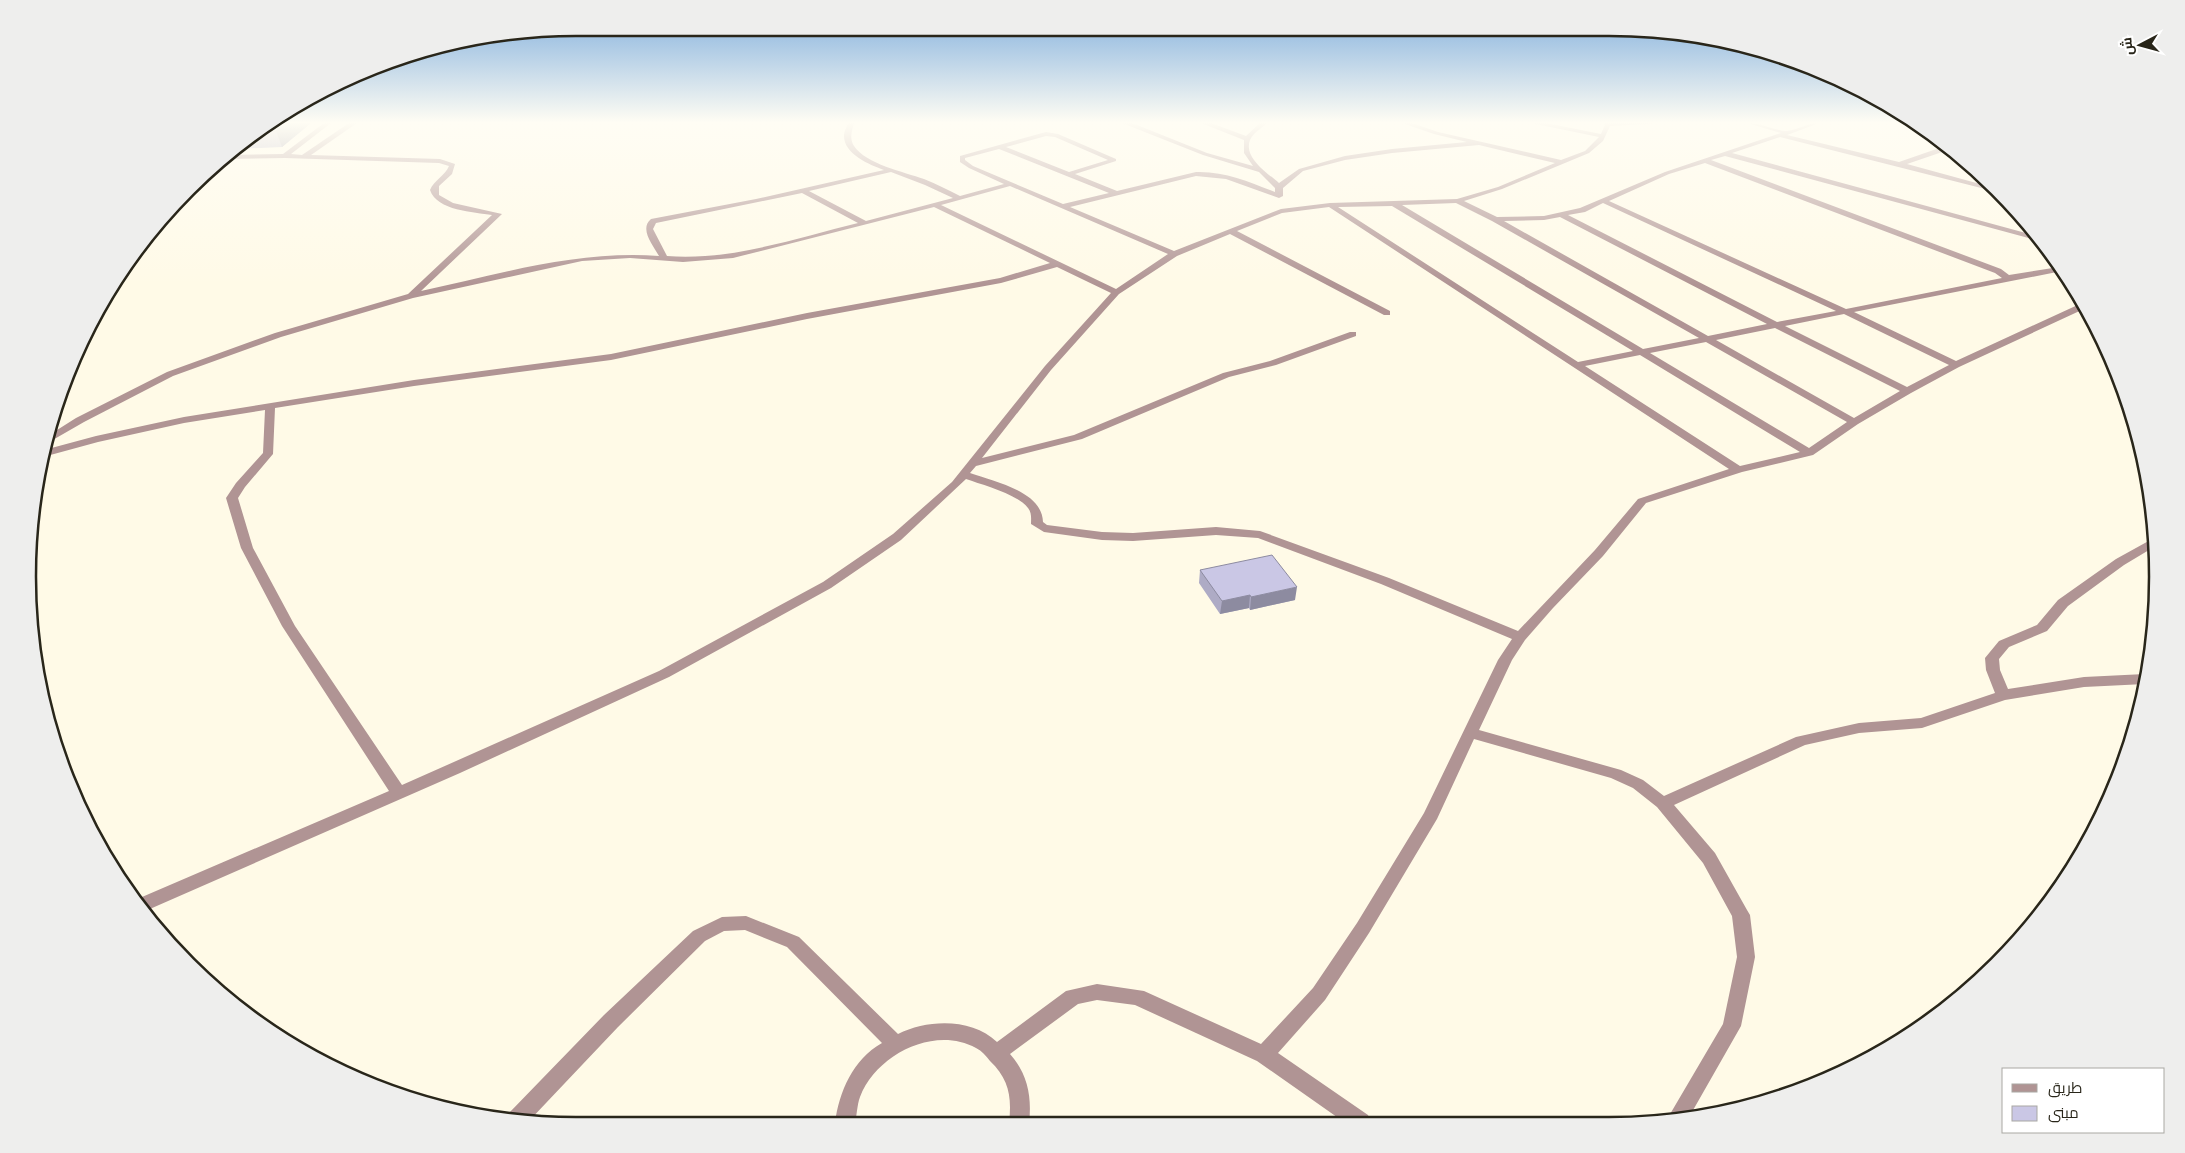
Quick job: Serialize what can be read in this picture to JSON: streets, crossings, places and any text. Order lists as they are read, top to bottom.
{
  "legend": ["طريق", "مبنى"],
  "north": "left"
}
